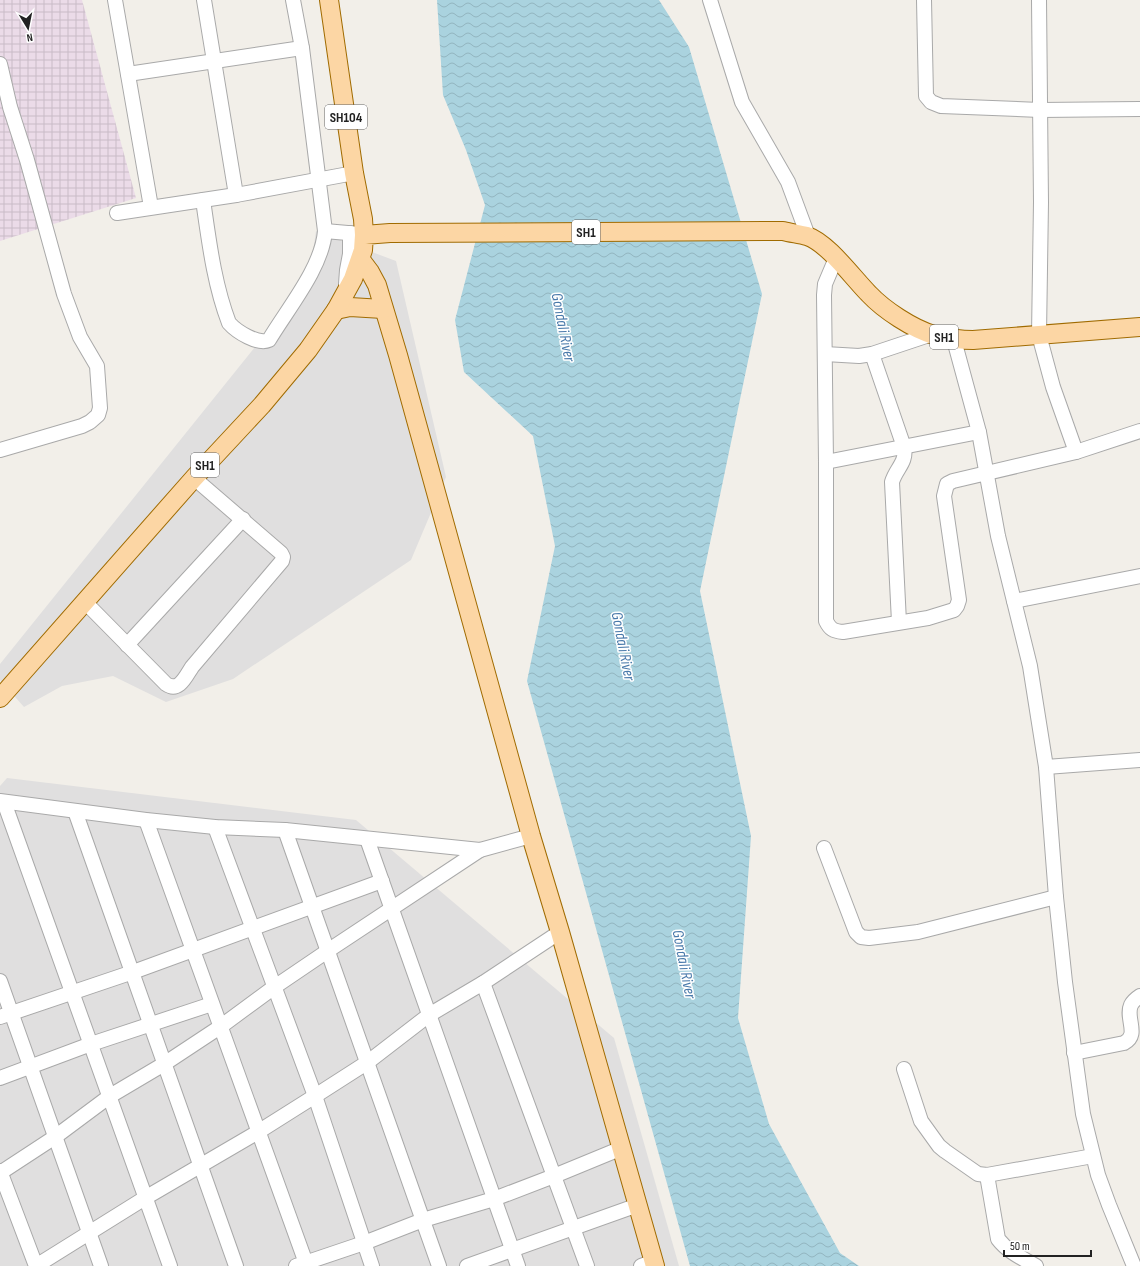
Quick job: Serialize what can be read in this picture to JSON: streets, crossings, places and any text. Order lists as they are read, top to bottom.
{
  "streets": {
    "main road": ["SH104", "SH1"]
  },
  "crossings": [
    ["SH104", "SH1"]
  ],
  "water": ["Gondali River"],
  "scale_bar": "50 m",
  "north": "bottom"
}
